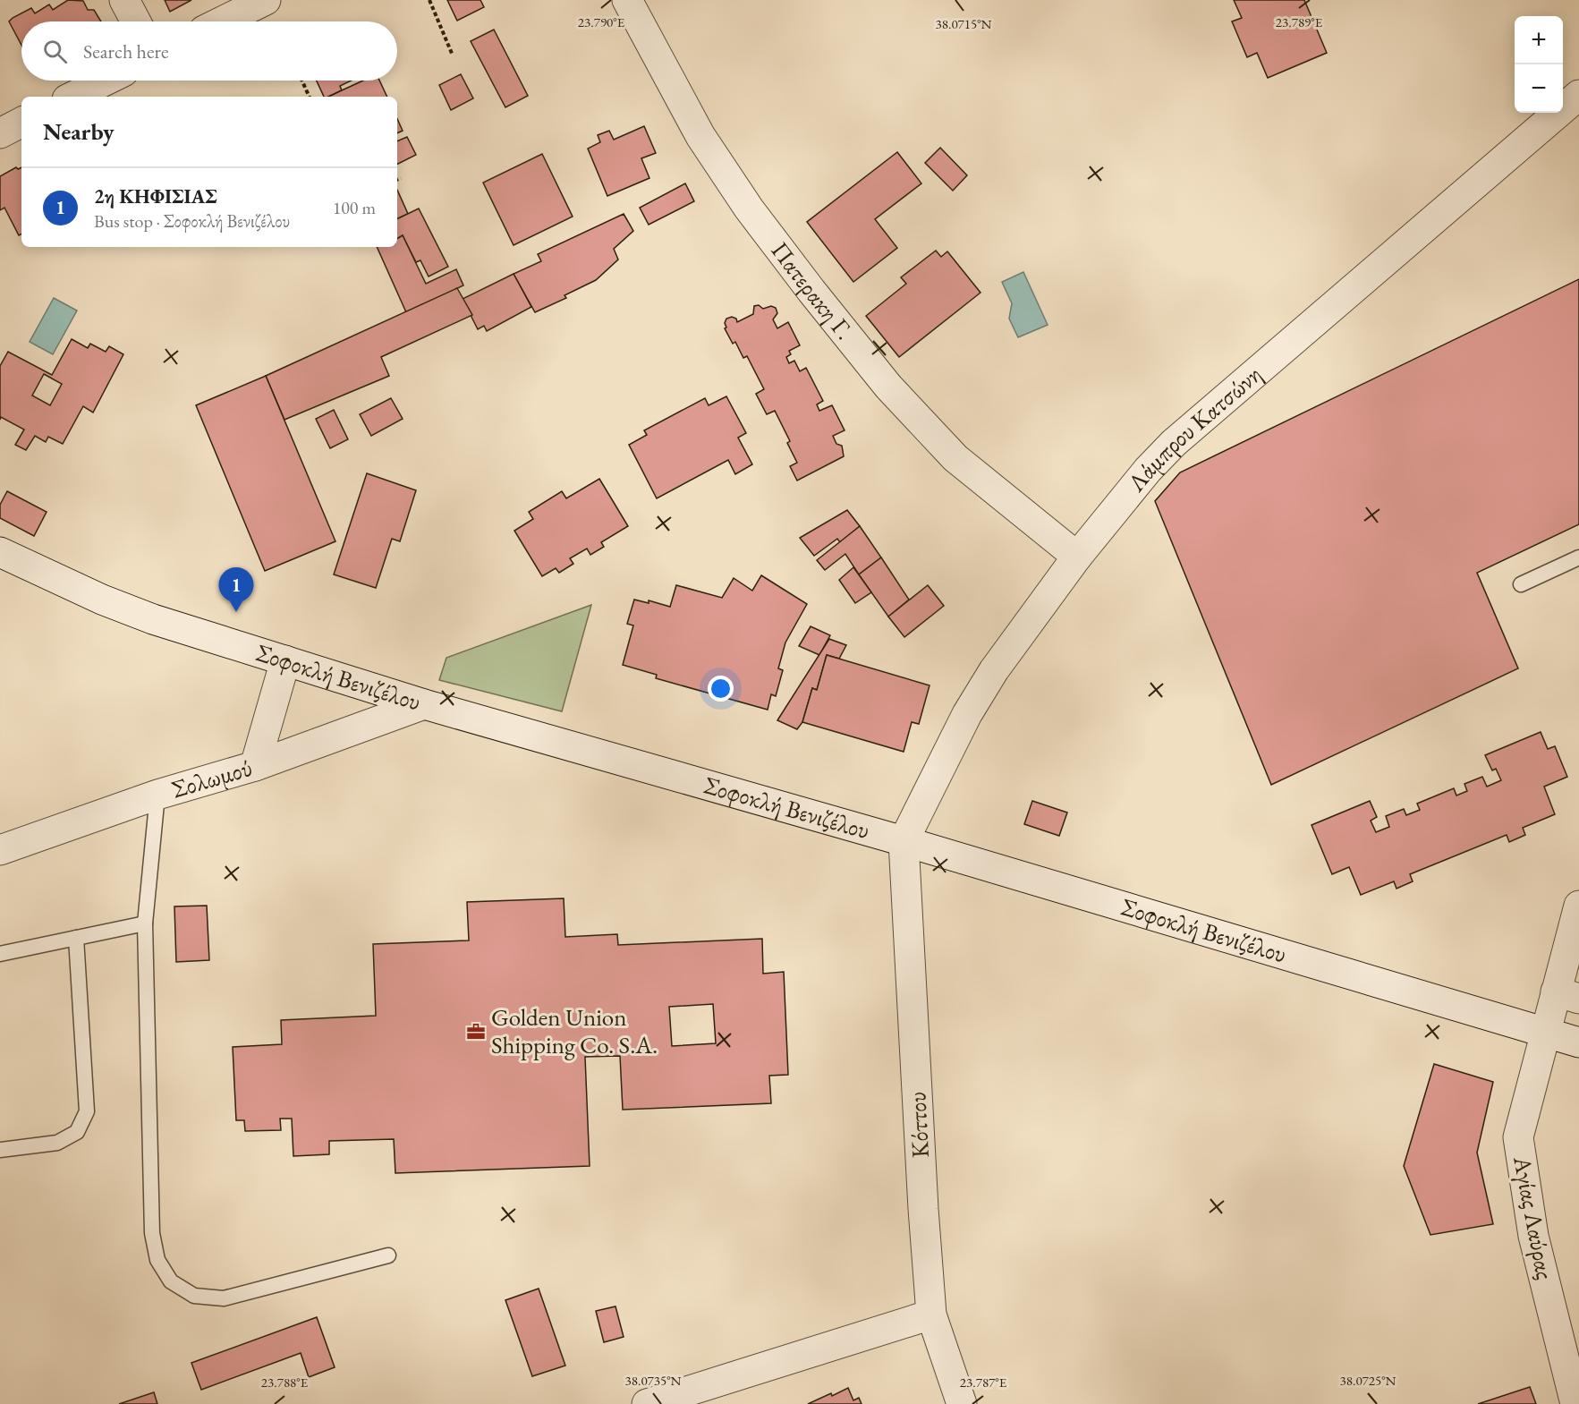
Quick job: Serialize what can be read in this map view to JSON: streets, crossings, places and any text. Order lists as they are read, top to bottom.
{
  "streets": {
    "street": [
      "Πατερακη Γ.",
      "Λάμπρου Κατσώνη",
      "Σοφοκλή Βενιζέλου",
      "Σολωμού",
      "Κόττου",
      "Αγίας Λαύρας"
    ]
  },
  "crossings": [
    ["Πατερακη Γ.", "Λάμπρου Κατσώνη"],
    ["Λάμπρου Κατσώνη", "Σοφοκλή Βενιζέλου"],
    ["Λάμπρου Κατσώνη", "Κόττου"],
    ["Σοφοκλή Βενιζέλου", "Σολωμού"],
    ["Σοφοκλή Βενιζέλου", "Κόττου"],
    ["Σοφοκλή Βενιζέλου", "Αγίας Λαύρας"]
  ],
  "places": {
    "office": ["Golden Union Shipping Co. S.A."]
  },
  "page": {
    "map_buttons": ["+", "−"],
    "search": "Search here",
    "heading": "Nearby",
    "list": [
      {
        "mark": "1",
        "name": "2η ΚΗΦΙΣΙΑΣ",
        "note": "Bus stop · Σοφοκλή Βενιζέλου",
        "value": "100 m"
      }
    ],
    "pins": "1"
  },
  "coordinates": [
    "23.790°E",
    "23.789°E",
    "38.0715°N",
    "38.0735°N",
    "38.0725°N",
    "23.788°E",
    "23.787°E"
  ]
}
